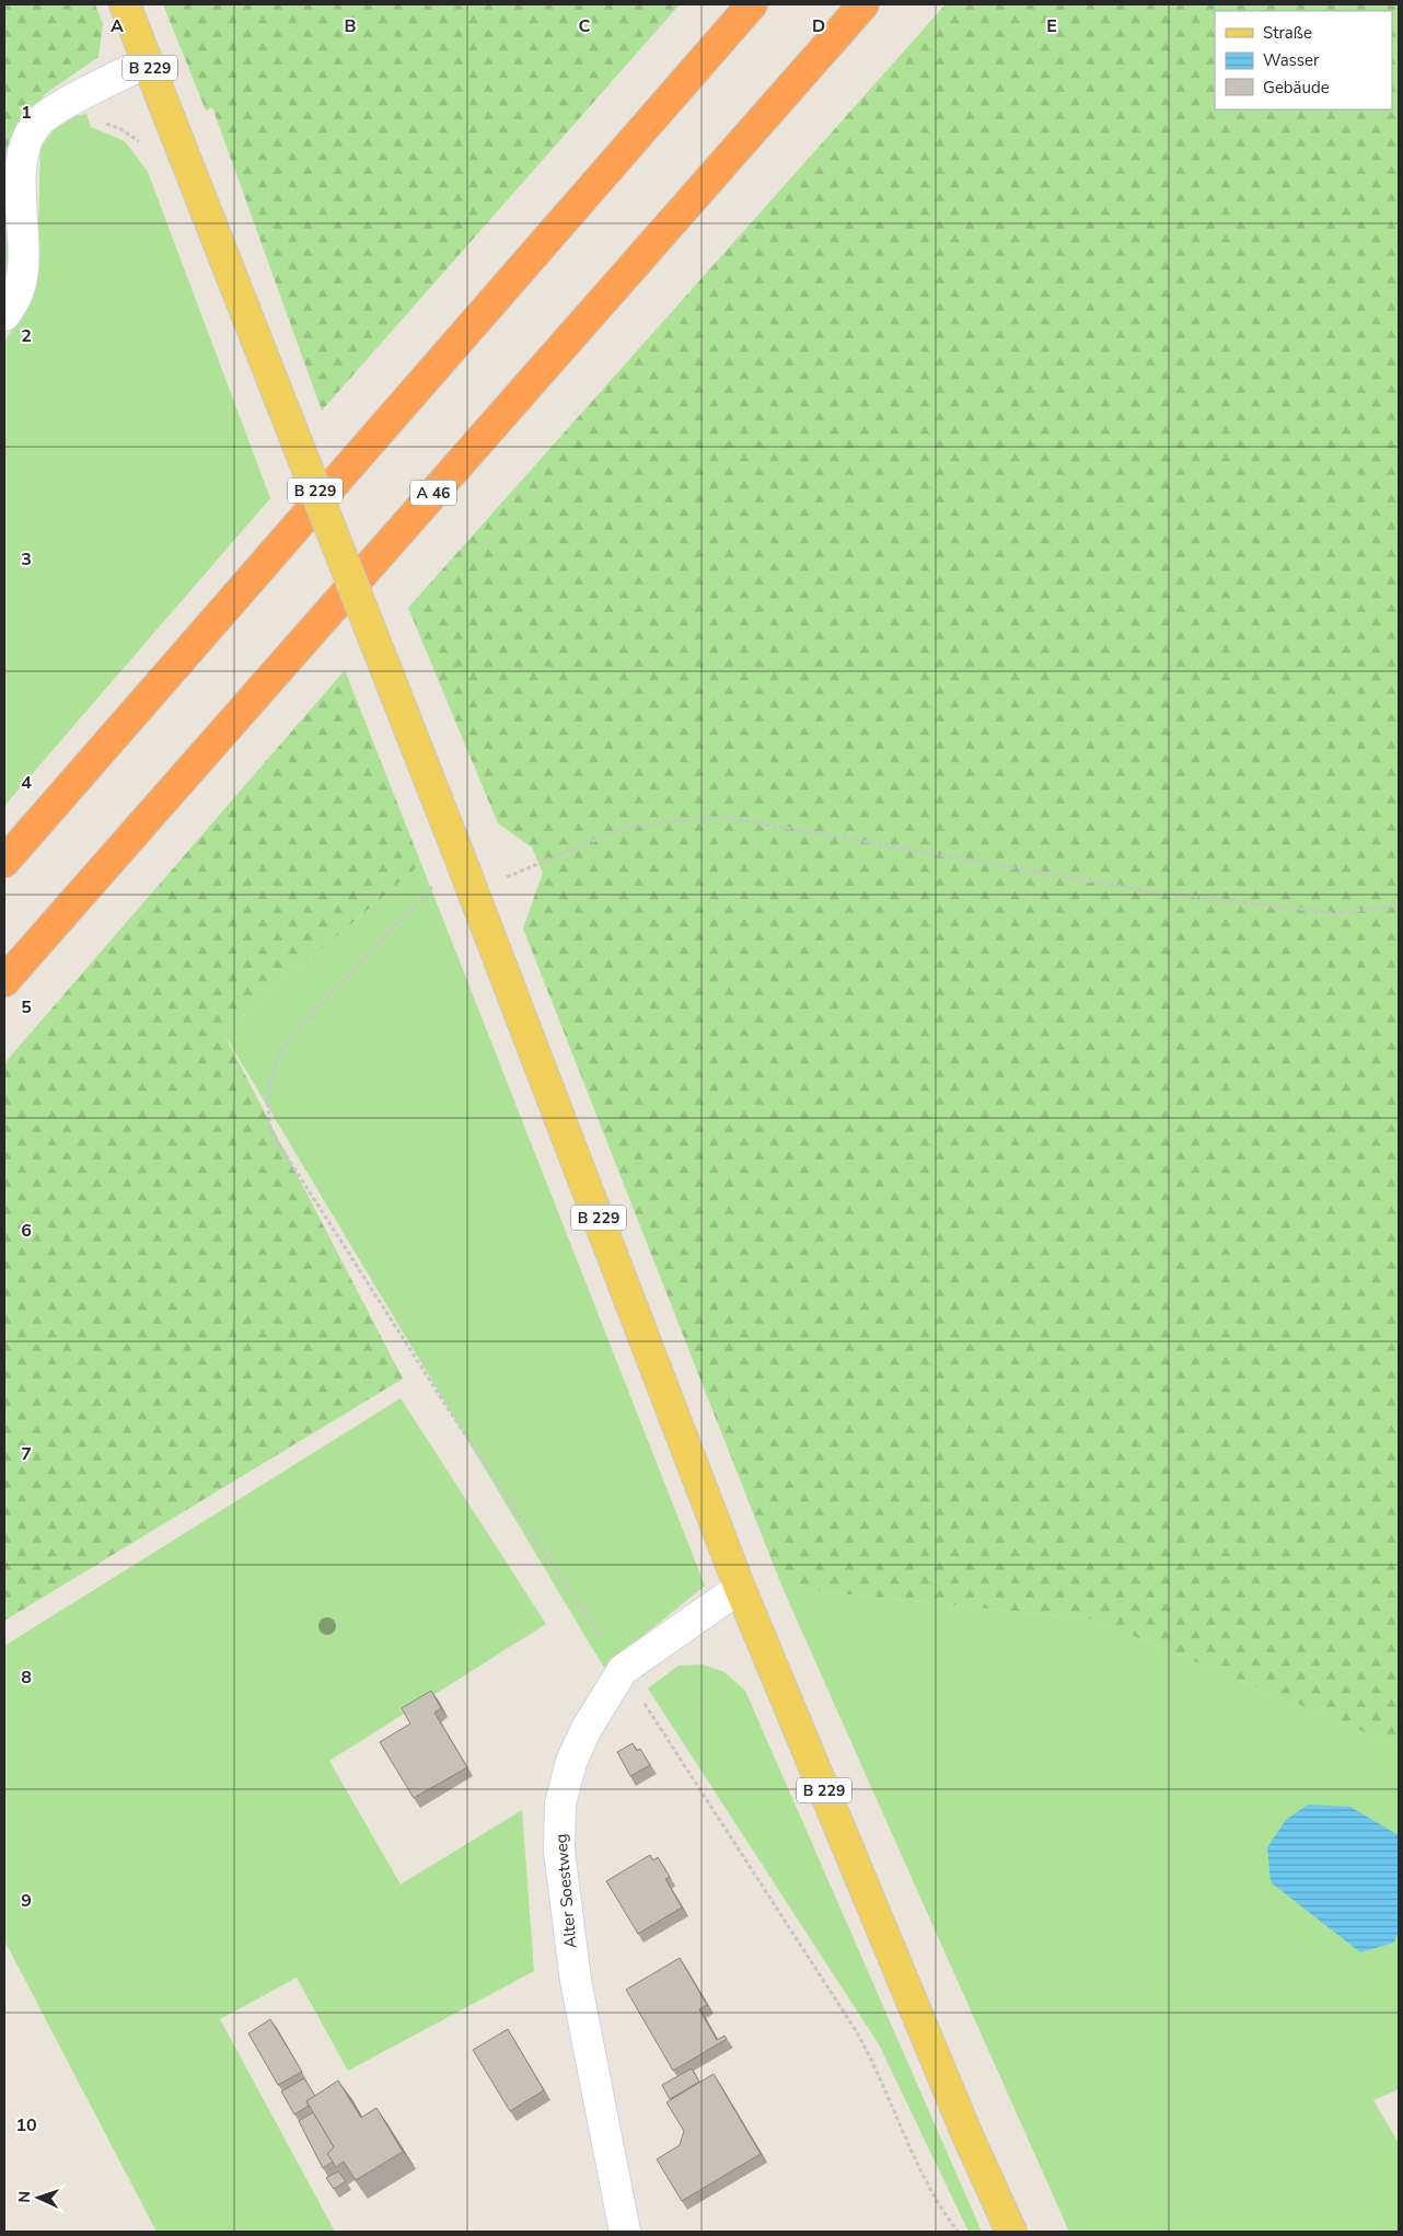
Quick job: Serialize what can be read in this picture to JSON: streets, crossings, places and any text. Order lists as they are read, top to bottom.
{
  "streets": {
    "highway": ["A 46"],
    "main road": ["B 229"],
    "street": ["Alter Soestweg"]
  },
  "crossings": [
    ["B 229", "Alter Soestweg"]
  ],
  "legend": ["Straße", "Wasser", "Gebäude"],
  "north": "left",
  "grid": {
    "columns": [
      "A",
      "B",
      "C",
      "D",
      "E"
    ],
    "rows": [
      "1",
      "2",
      "3",
      "4",
      "5",
      "6",
      "7",
      "8",
      "9",
      "10"
    ]
  }
}
